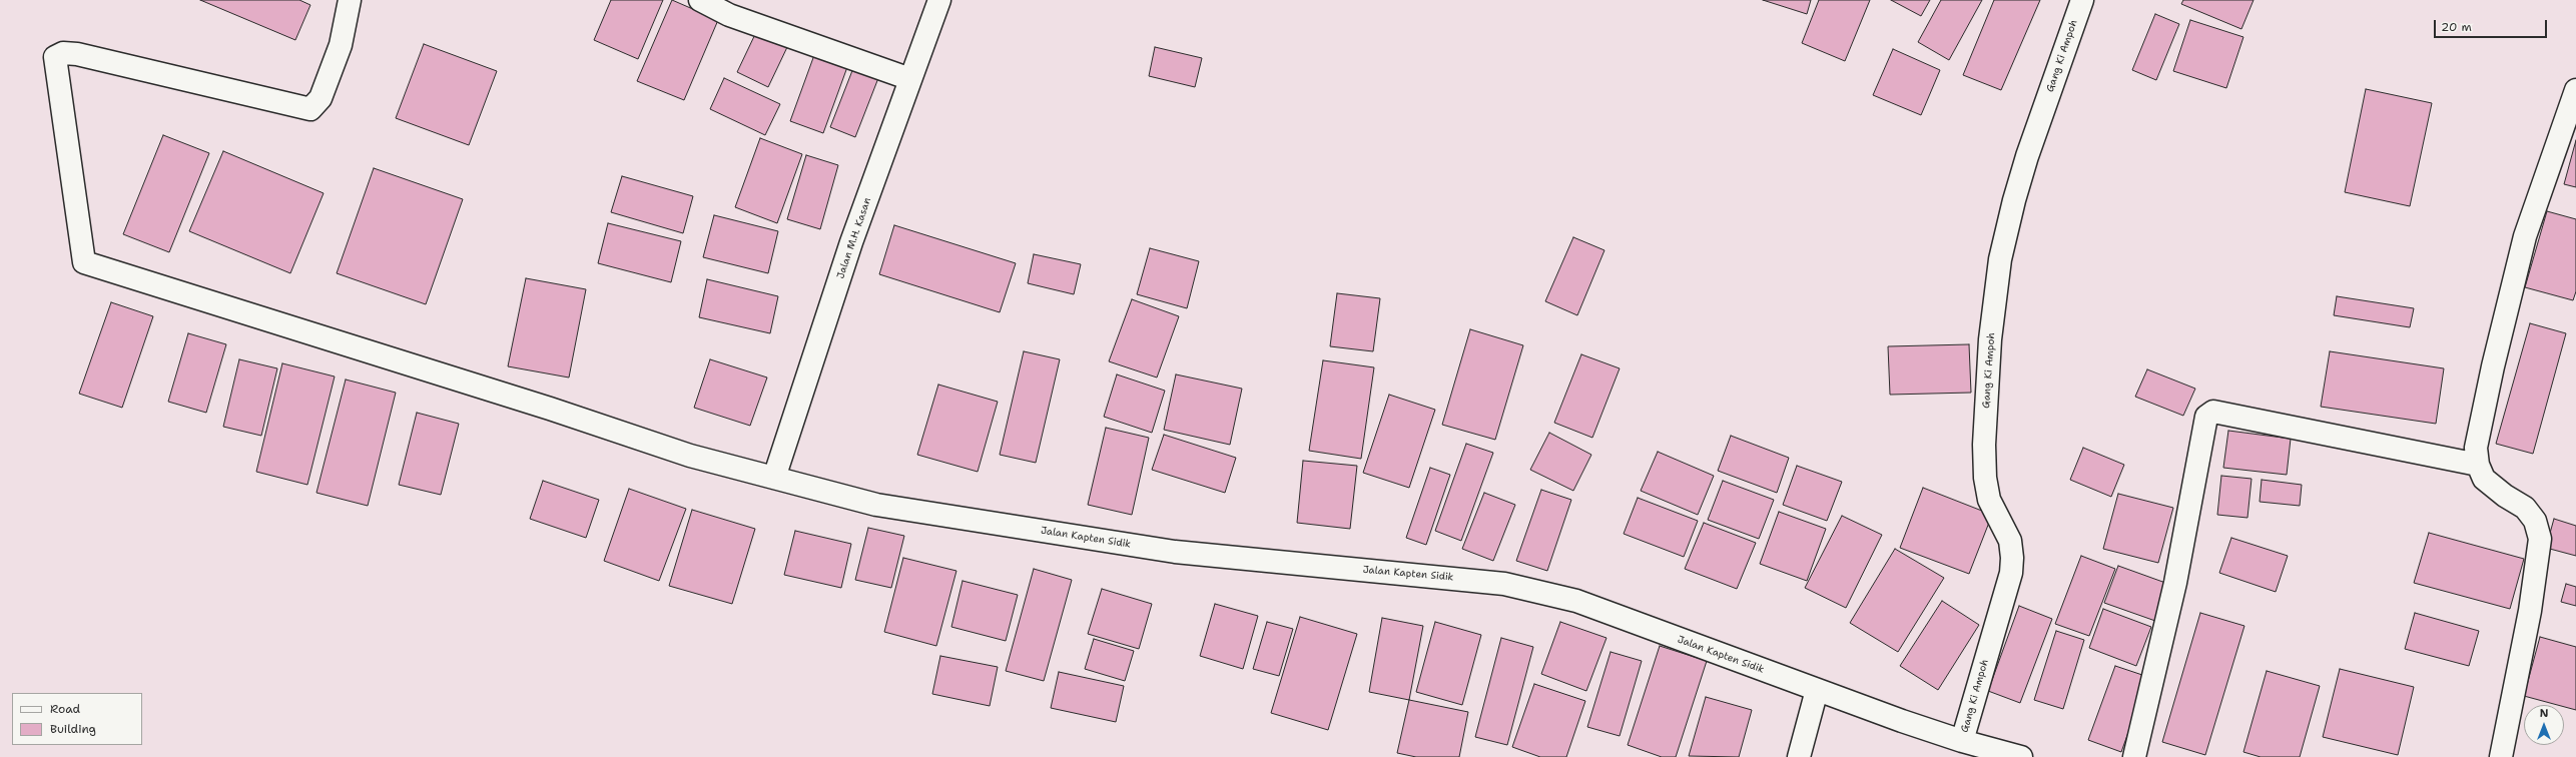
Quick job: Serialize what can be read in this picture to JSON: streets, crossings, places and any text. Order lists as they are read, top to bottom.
{
  "streets": {
    "street": ["Gang Ki Ampoh", "Jalan M.H. Kasan", "Jalan Kapten Sidik"]
  },
  "crossings": [
    ["Gang Ki Ampoh", "Jalan Kapten Sidik"],
    ["Jalan M.H. Kasan", "Jalan Kapten Sidik"]
  ],
  "legend": ["Road", "Building"],
  "scale_bar": "20 m",
  "north": "top"
}
